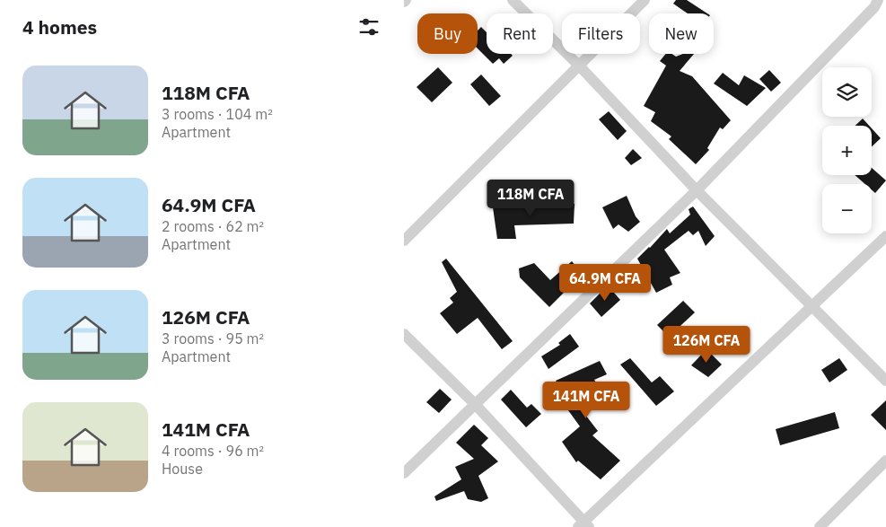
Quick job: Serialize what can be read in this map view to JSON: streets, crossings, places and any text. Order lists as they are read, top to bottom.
{
  "page": {
    "heading": "4 homes",
    "chip": [
      "Buy",
      "Rent",
      "Filters",
      "New"
    ],
    "list": [
      {
        "name": "118M CFA",
        "note": "3 rooms · 104 m² · Apartment"
      },
      {
        "name": "64.9M CFA",
        "note": "2 rooms · 62 m² · Apartment"
      },
      {
        "name": "126M CFA",
        "note": "3 rooms · 95 m² · Apartment"
      },
      {
        "name": "141M CFA",
        "note": "4 rooms · 96 m² · House"
      }
    ],
    "map_buttons": ["+", "−"],
    "price": [
      "118M CFA",
      "64.9M CFA",
      "126M CFA",
      "141M CFA"
    ]
  }
}
